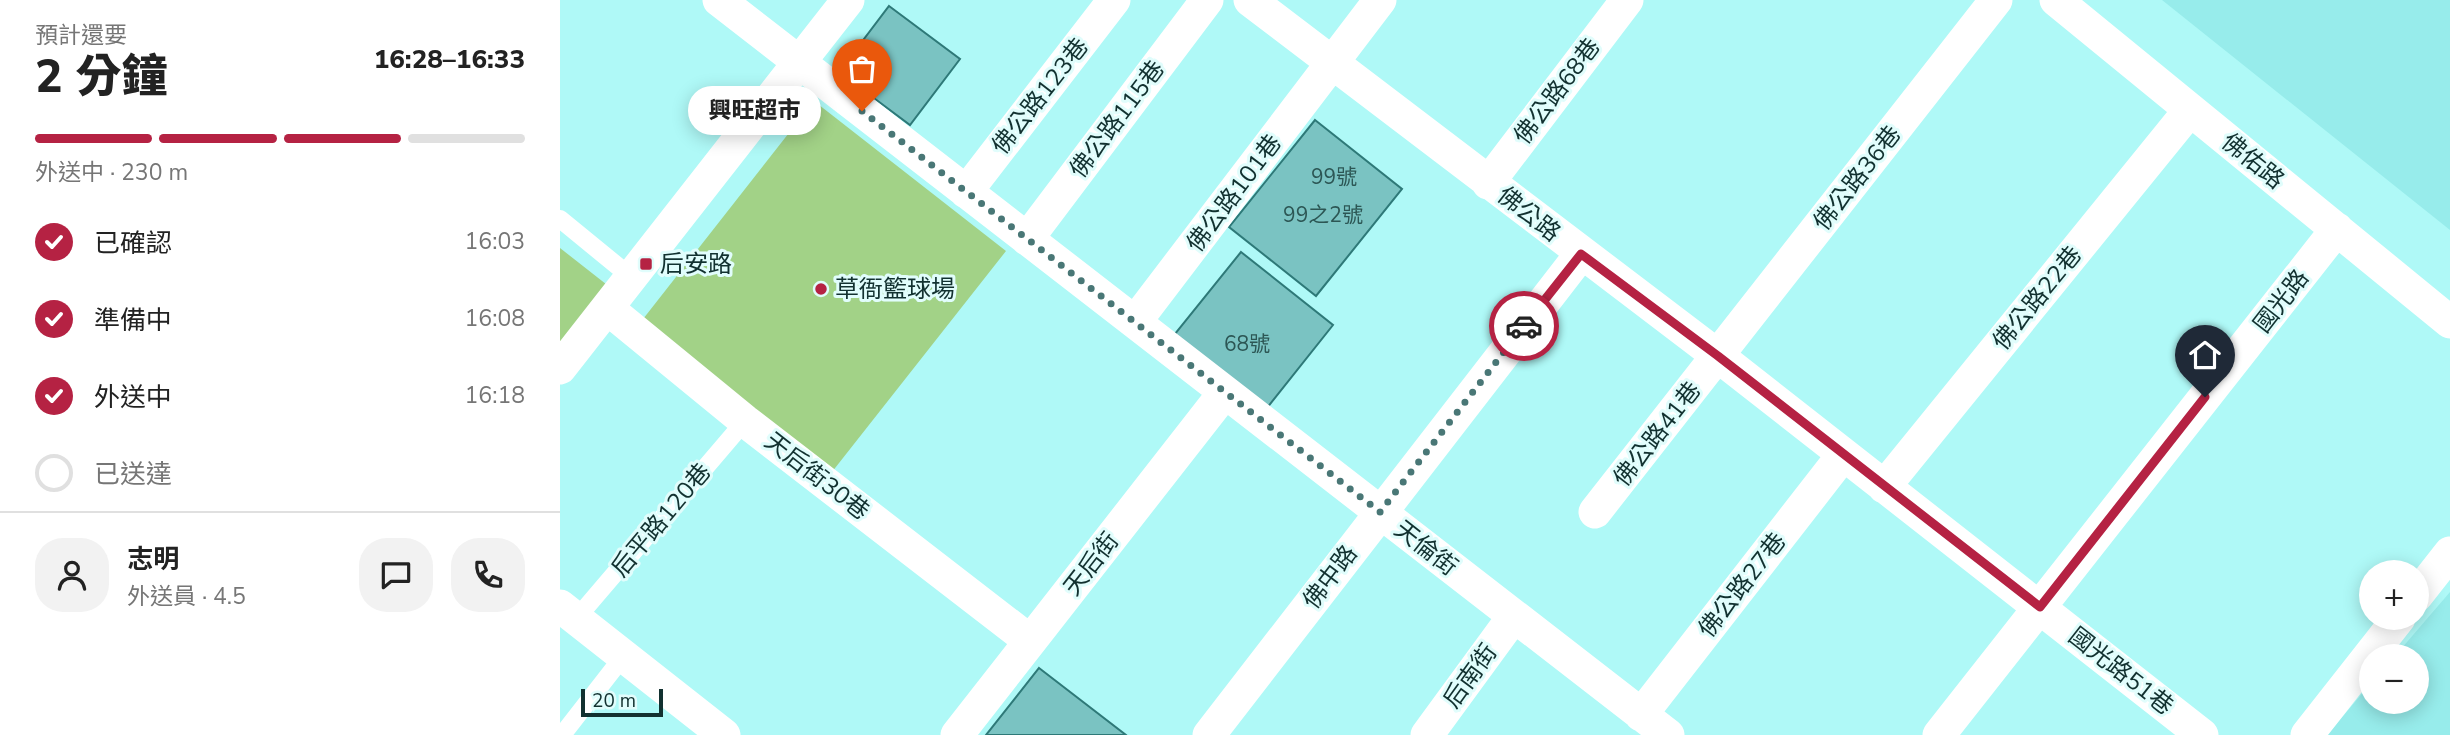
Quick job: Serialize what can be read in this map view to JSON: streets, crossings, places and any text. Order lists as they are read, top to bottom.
{
  "streets": {
    "street": [
      "佛公路68巷",
      "佛公路123巷",
      "佛公路115巷",
      "佛佑路",
      "佛公路36巷",
      "佛公路101巷",
      "佛公路",
      "佛公路22巷",
      "國光路",
      "佛公路41巷",
      "天后街30巷",
      "天倫街",
      "天后街",
      "佛中路",
      "佛公路27巷",
      "國光路51巷",
      "后南街"
    ],
    "lane": ["后平路120巷"]
  },
  "crossings": [
    ["佛公路68巷", "佛公路"],
    ["佛公路123巷", "天倫街"],
    ["佛公路115巷", "天倫街"],
    ["佛佑路", "佛公路22巷"],
    ["佛佑路", "國光路"],
    ["佛公路36巷", "佛公路"],
    ["佛公路36巷", "佛公路41巷"],
    ["佛公路101巷", "佛公路"],
    ["佛公路101巷", "天倫街"],
    ["佛公路", "佛公路22巷"],
    ["佛公路", "國光路"],
    ["佛公路", "佛公路41巷"],
    ["佛公路", "佛中路"],
    ["佛公路", "佛公路27巷"],
    ["佛公路", "國光路51巷"],
    ["國光路", "國光路51巷"],
    ["天后街30巷", "后平路120巷"],
    ["天后街30巷", "天后街"],
    ["天倫街", "天后街"],
    ["天倫街", "佛中路"],
    ["天倫街", "佛公路27巷"],
    ["天倫街", "后南街"]
  ],
  "places": {
    "other": ["興旺超市", "草衙籃球場"],
    "transit": ["后安路"]
  },
  "house_numbers": ["99號", "99之2號", "68號"],
  "scale_bar": "20 m",
  "page": {
    "heading": ["2 分鐘", "預計還要", "16:28–16:33"],
    "panel": ["志明", "外送員 · 4.5"],
    "bubble": "興旺超市",
    "bar": "外送中 · 230 m",
    "list": [
      ["已確認", "16:03"],
      ["準備中", "16:08"],
      ["外送中", "16:18"],
      "已送達"
    ],
    "map_buttons": ["+", "−"],
    "scale": "20 m"
  }
}
